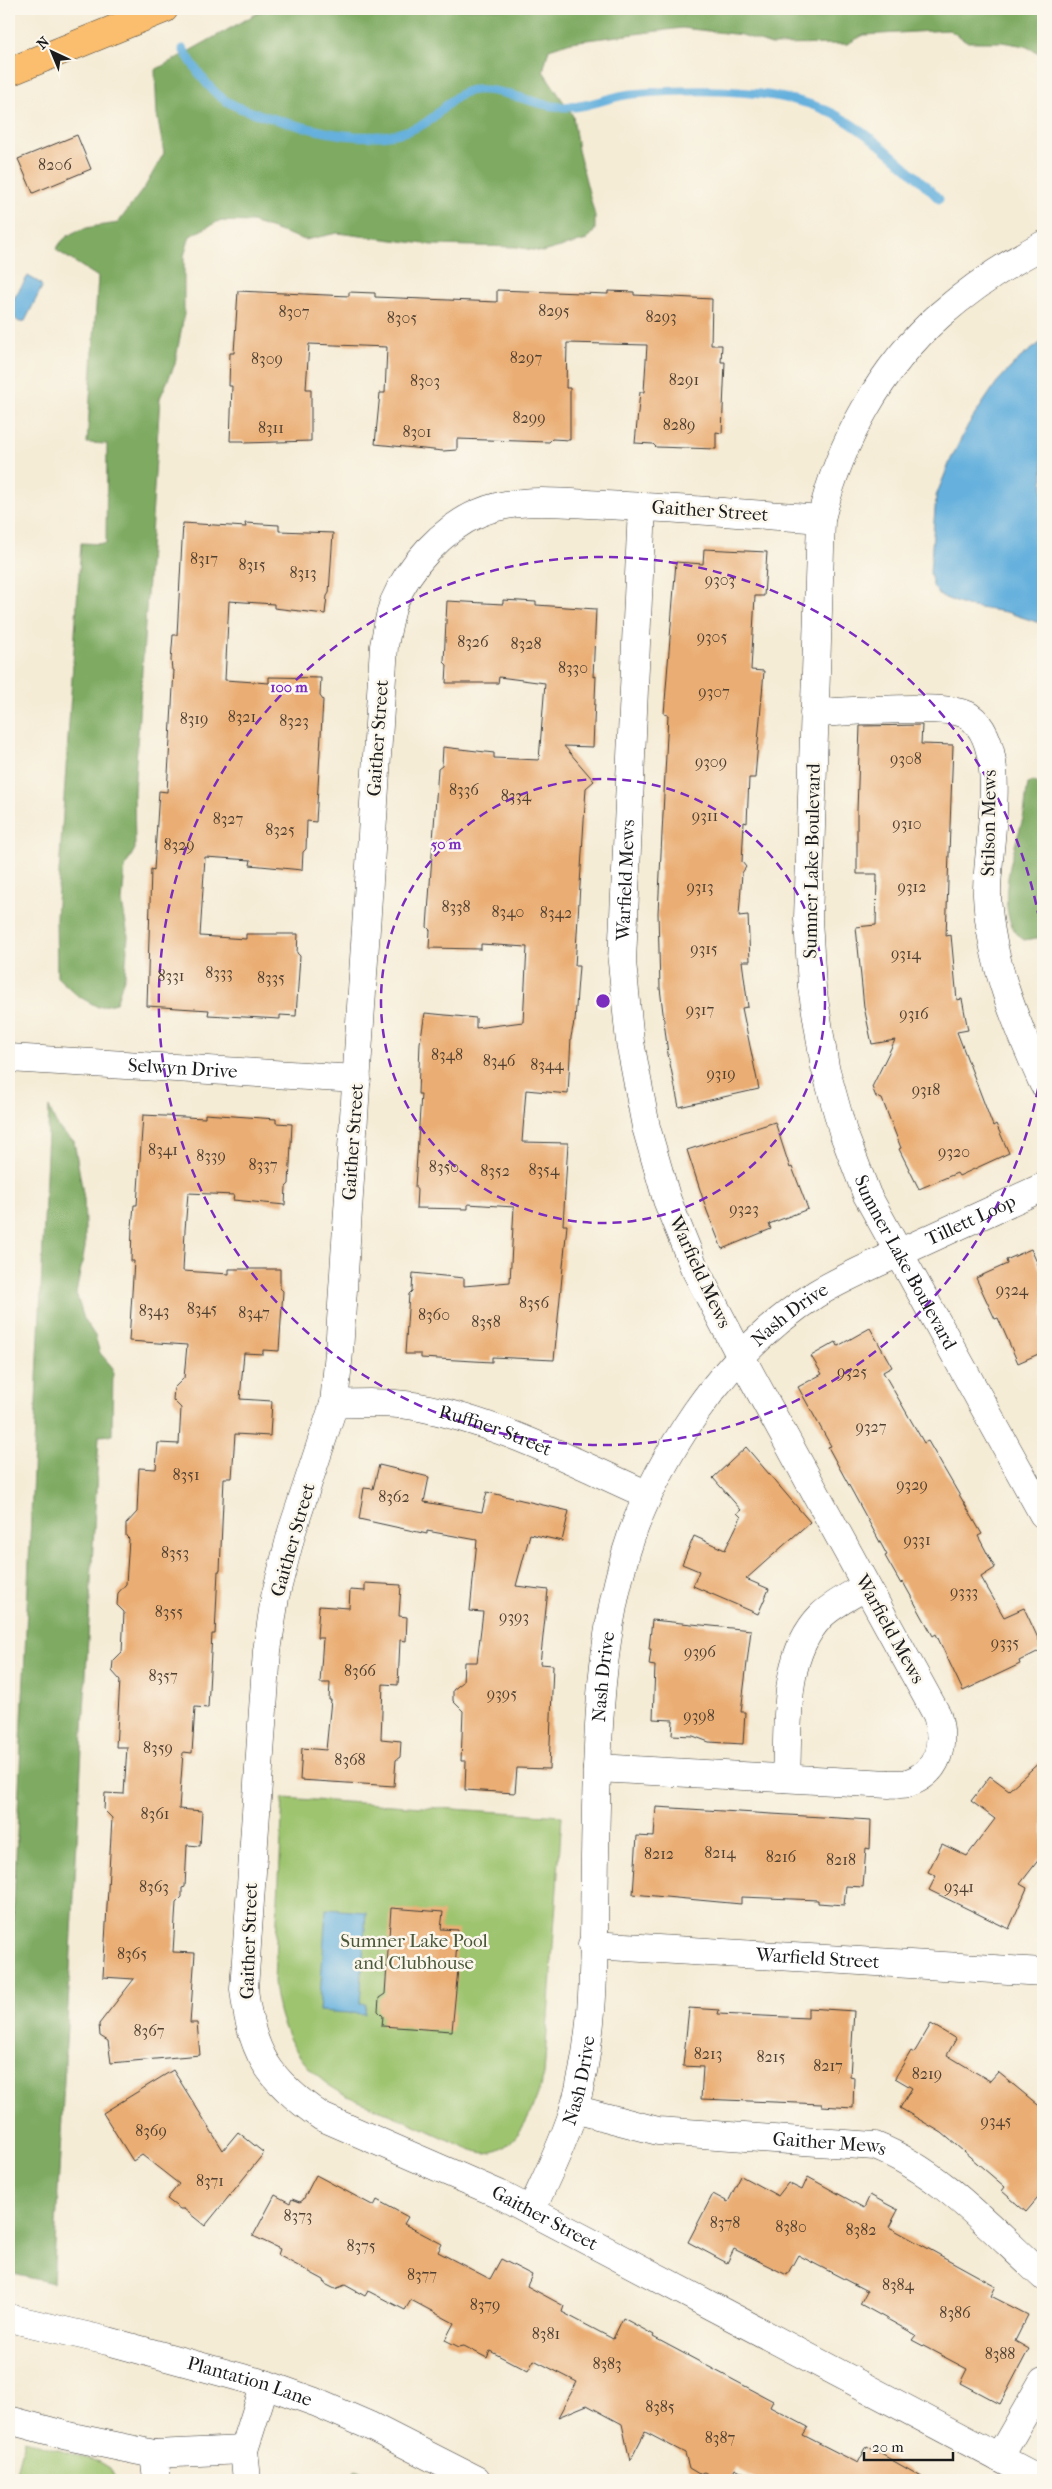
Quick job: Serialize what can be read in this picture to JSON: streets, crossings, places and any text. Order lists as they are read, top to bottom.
{
  "streets": {
    "street": [
      "Gaither Street",
      "Stilson Mews",
      "Sumner Lake Boulevard",
      "Warfield Mews",
      "Selwyn Drive",
      "Tillett Loop",
      "Nash Drive",
      "Ruffner Street",
      "Warfield Street",
      "Gaither Mews",
      "Plantation Lane"
    ]
  },
  "crossings": [
    ["Gaither Street", "Sumner Lake Boulevard"],
    ["Gaither Street", "Warfield Mews"],
    ["Gaither Street", "Selwyn Drive"],
    ["Gaither Street", "Nash Drive"],
    ["Gaither Street", "Ruffner Street"],
    ["Stilson Mews", "Sumner Lake Boulevard"],
    ["Sumner Lake Boulevard", "Tillett Loop"],
    ["Sumner Lake Boulevard", "Nash Drive"],
    ["Warfield Mews", "Nash Drive"],
    ["Tillett Loop", "Nash Drive"],
    ["Nash Drive", "Ruffner Street"],
    ["Nash Drive", "Warfield Street"],
    ["Nash Drive", "Gaither Mews"]
  ],
  "parks": ["Sumner Lake Pool and Clubhouse"],
  "house_numbers": [
    "8206",
    "8295",
    "8307",
    "8293",
    "8305",
    "8297",
    "8309",
    "8291",
    "8303",
    "8299",
    "8289",
    "8311",
    "8301",
    "8317",
    "8315",
    "8313",
    "9303",
    "9305",
    "8326",
    "8328",
    "8330",
    "9307",
    "8321",
    "8319",
    "8323",
    "9308",
    "9309",
    "8336",
    "8334",
    "9311",
    "8327",
    "9310",
    "8325",
    "8329",
    "9313",
    "9312",
    "8338",
    "8340",
    "8342",
    "9315",
    "9314",
    "8333",
    "8331",
    "8335",
    "9317",
    "9316",
    "8348",
    "8346",
    "8344",
    "9319",
    "9318",
    "8341",
    "9320",
    "8339",
    "8337",
    "8350",
    "8354",
    "8352",
    "9323",
    "9324",
    "8356",
    "8345",
    "8343",
    "8347",
    "8360",
    "8358",
    "9325",
    "9327",
    "8351",
    "9329",
    "8362",
    "9331",
    "8353",
    "9333",
    "8355",
    "9393",
    "9335",
    "9396",
    "8366",
    "8357",
    "9395",
    "9398",
    "8359",
    "8368",
    "8361",
    "8214",
    "8212",
    "8216",
    "8218",
    "8363",
    "9341",
    "8365",
    "8367",
    "8213",
    "8215",
    "8217",
    "8219",
    "9345",
    "8369",
    "8371",
    "8373",
    "8378",
    "8380",
    "8382",
    "8375",
    "8377",
    "8384",
    "8379",
    "8386",
    "8381",
    "8388",
    "8383",
    "8385",
    "8387"
  ],
  "scale_bar": "20 m",
  "north": "top left",
  "rings": ["100 m", "50 m"]
}
